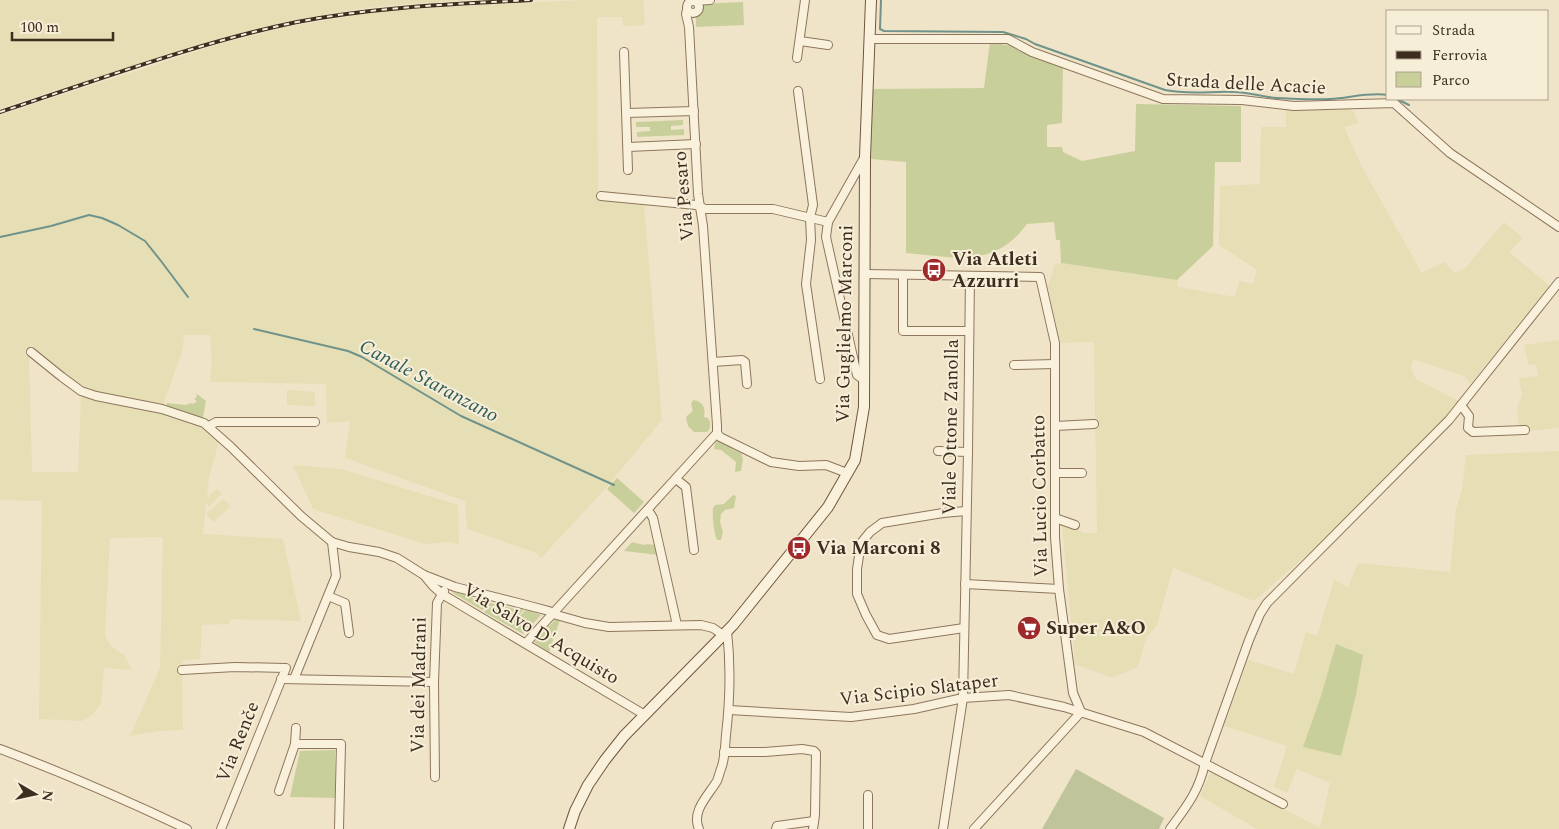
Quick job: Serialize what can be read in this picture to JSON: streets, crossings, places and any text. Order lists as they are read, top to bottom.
{
  "streets": {
    "street": [
      "Strada delle Acacie",
      "Via Pesaro",
      "Via Guglielmo Marconi",
      "Viale Ottone Zanolla",
      "Via Lucio Corbatto",
      "Via Salvo D'Acquisto",
      "Via dei Madrani",
      "Via Scipio Slataper",
      "Via Renče"
    ]
  },
  "crossings": [
    ["Strada delle Acacie", "Via Guglielmo Marconi"],
    ["Via Guglielmo Marconi", "Via Salvo D'Acquisto"],
    ["Viale Ottone Zanolla", "Via Lucio Corbatto"],
    ["Viale Ottone Zanolla", "Via Scipio Slataper"],
    ["Via Lucio Corbatto", "Via Scipio Slataper"],
    ["Via Salvo D'Acquisto", "Via dei Madrani"]
  ],
  "water": ["Canale Staranzano"],
  "places": {
    "bus stop": ["Via Atleti Azzurri", "Via Marconi 8"],
    "supermarket": ["Super A&O"]
  },
  "legend": ["Strada", "Ferrovia", "Parco"],
  "scale_bar": "100 m",
  "north": "right"
}
